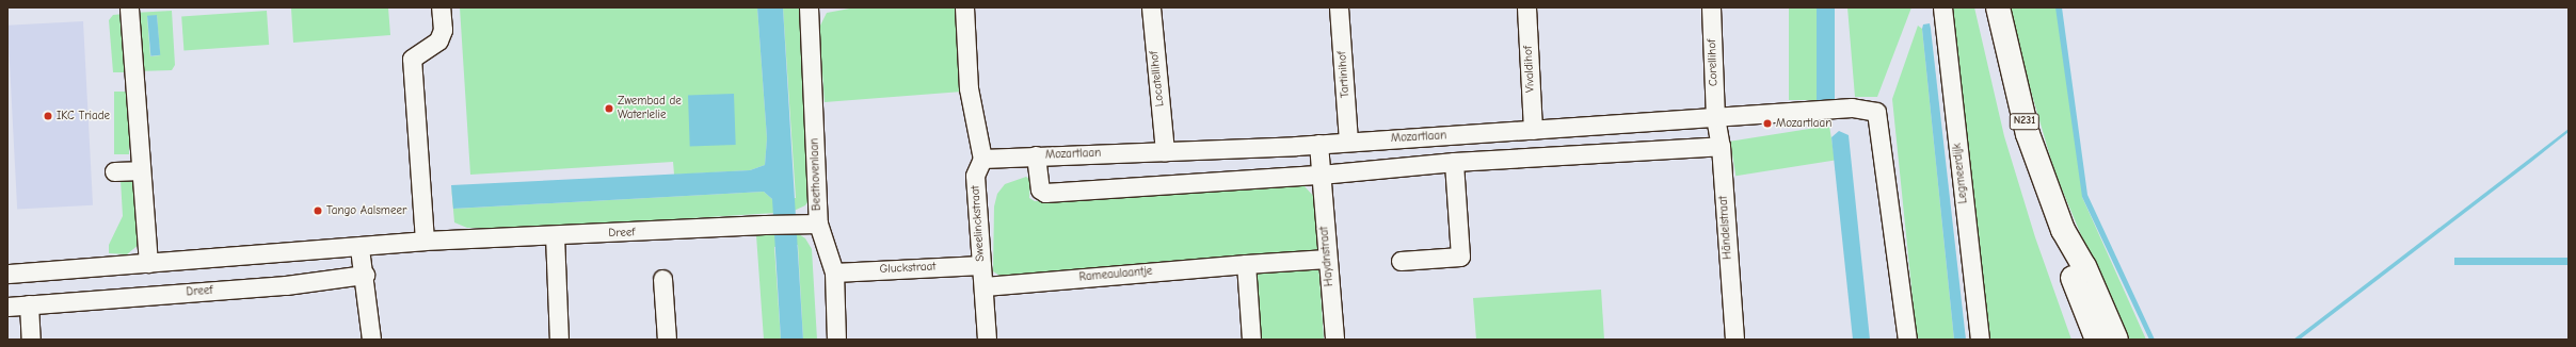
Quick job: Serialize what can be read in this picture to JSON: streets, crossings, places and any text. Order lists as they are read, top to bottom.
{
  "streets": {
    "main road": ["N231"],
    "street": [
      "Corellihof",
      "Vivaldihof",
      "Tartinihof",
      "Locatellihof",
      "Mozartlaan",
      "Legmeerdijk",
      "Beethovenlaan",
      "Sweelinckstraat",
      "Händelstraat",
      "Dreef",
      "Haydnstraat",
      "Gluckstraat",
      "Rameaulaantje"
    ]
  },
  "crossings": [
    ["Corellihof", "Mozartlaan"],
    ["Corellihof", "Händelstraat"],
    ["Vivaldihof", "Mozartlaan"],
    ["Tartinihof", "Mozartlaan"],
    ["Locatellihof", "Mozartlaan"],
    ["Mozartlaan", "Sweelinckstraat"],
    ["Mozartlaan", "Händelstraat"],
    ["Beethovenlaan", "Dreef"],
    ["Beethovenlaan", "Gluckstraat"],
    ["Sweelinckstraat", "Gluckstraat"],
    ["Sweelinckstraat", "Rameaulaantje"],
    ["Haydnstraat", "Rameaulaantje"]
  ],
  "places": [
    "Zwembad de Waterlelie",
    "IKC Triade",
    "Mozartlaan",
    "Tango Aalsmeer"
  ]
}
